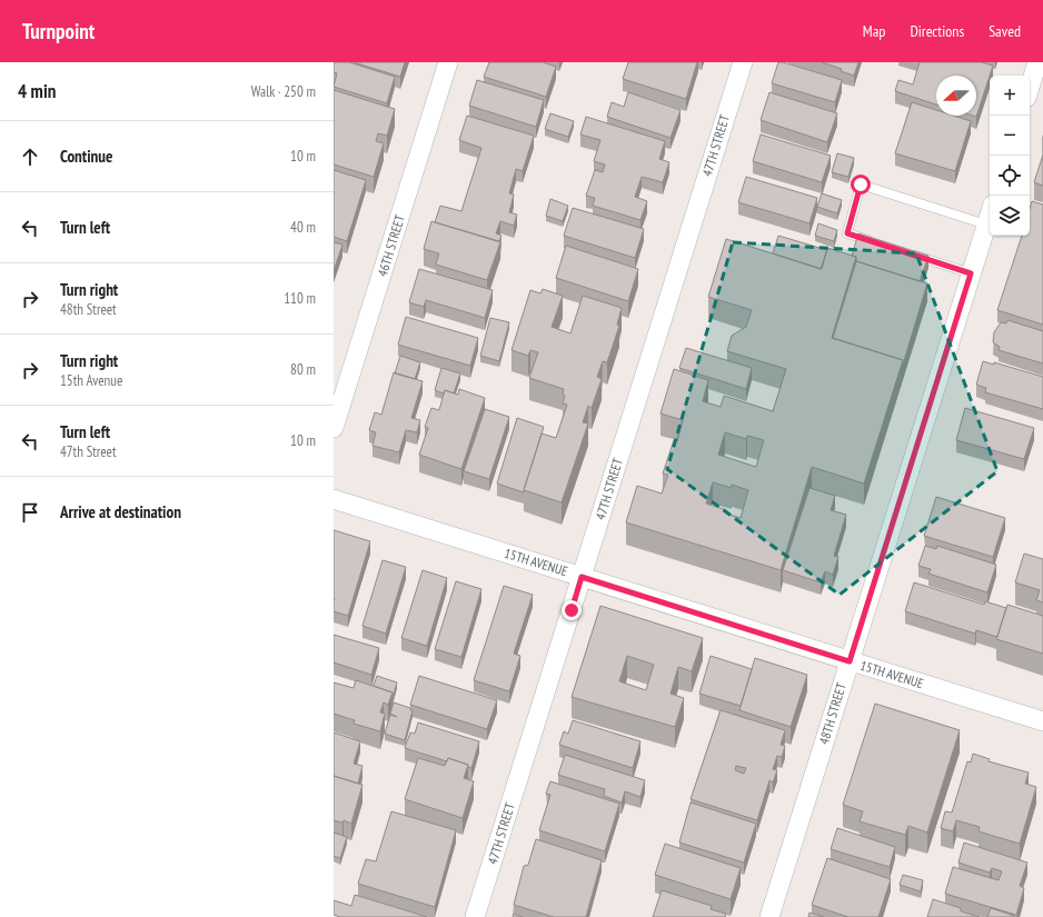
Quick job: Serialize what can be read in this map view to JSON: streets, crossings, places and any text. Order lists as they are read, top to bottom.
{
  "streets": {
    "street": [
      "47TH STREET",
      "46TH STREET",
      "15TH AVENUE",
      "48TH STREET"
    ]
  },
  "crossings": [
    ["47TH STREET", "15TH AVENUE"],
    ["15TH AVENUE", "48TH STREET"]
  ],
  "north": "left",
  "page": {
    "header": "Turnpoint",
    "nav": ["Map", "Directions", "Saved"],
    "heading": ["4 min", "Walk · 250 m"],
    "map_buttons": ["+", "−"],
    "list": [
      ["Continue", "10 m"],
      ["Turn left", "40 m"],
      ["Turn right", "48th Street", "110 m"],
      ["Turn right", "15th Avenue", "80 m"],
      ["Turn left", "47th Street", "10 m"],
      "Arrive at destination"
    ]
  }
}
